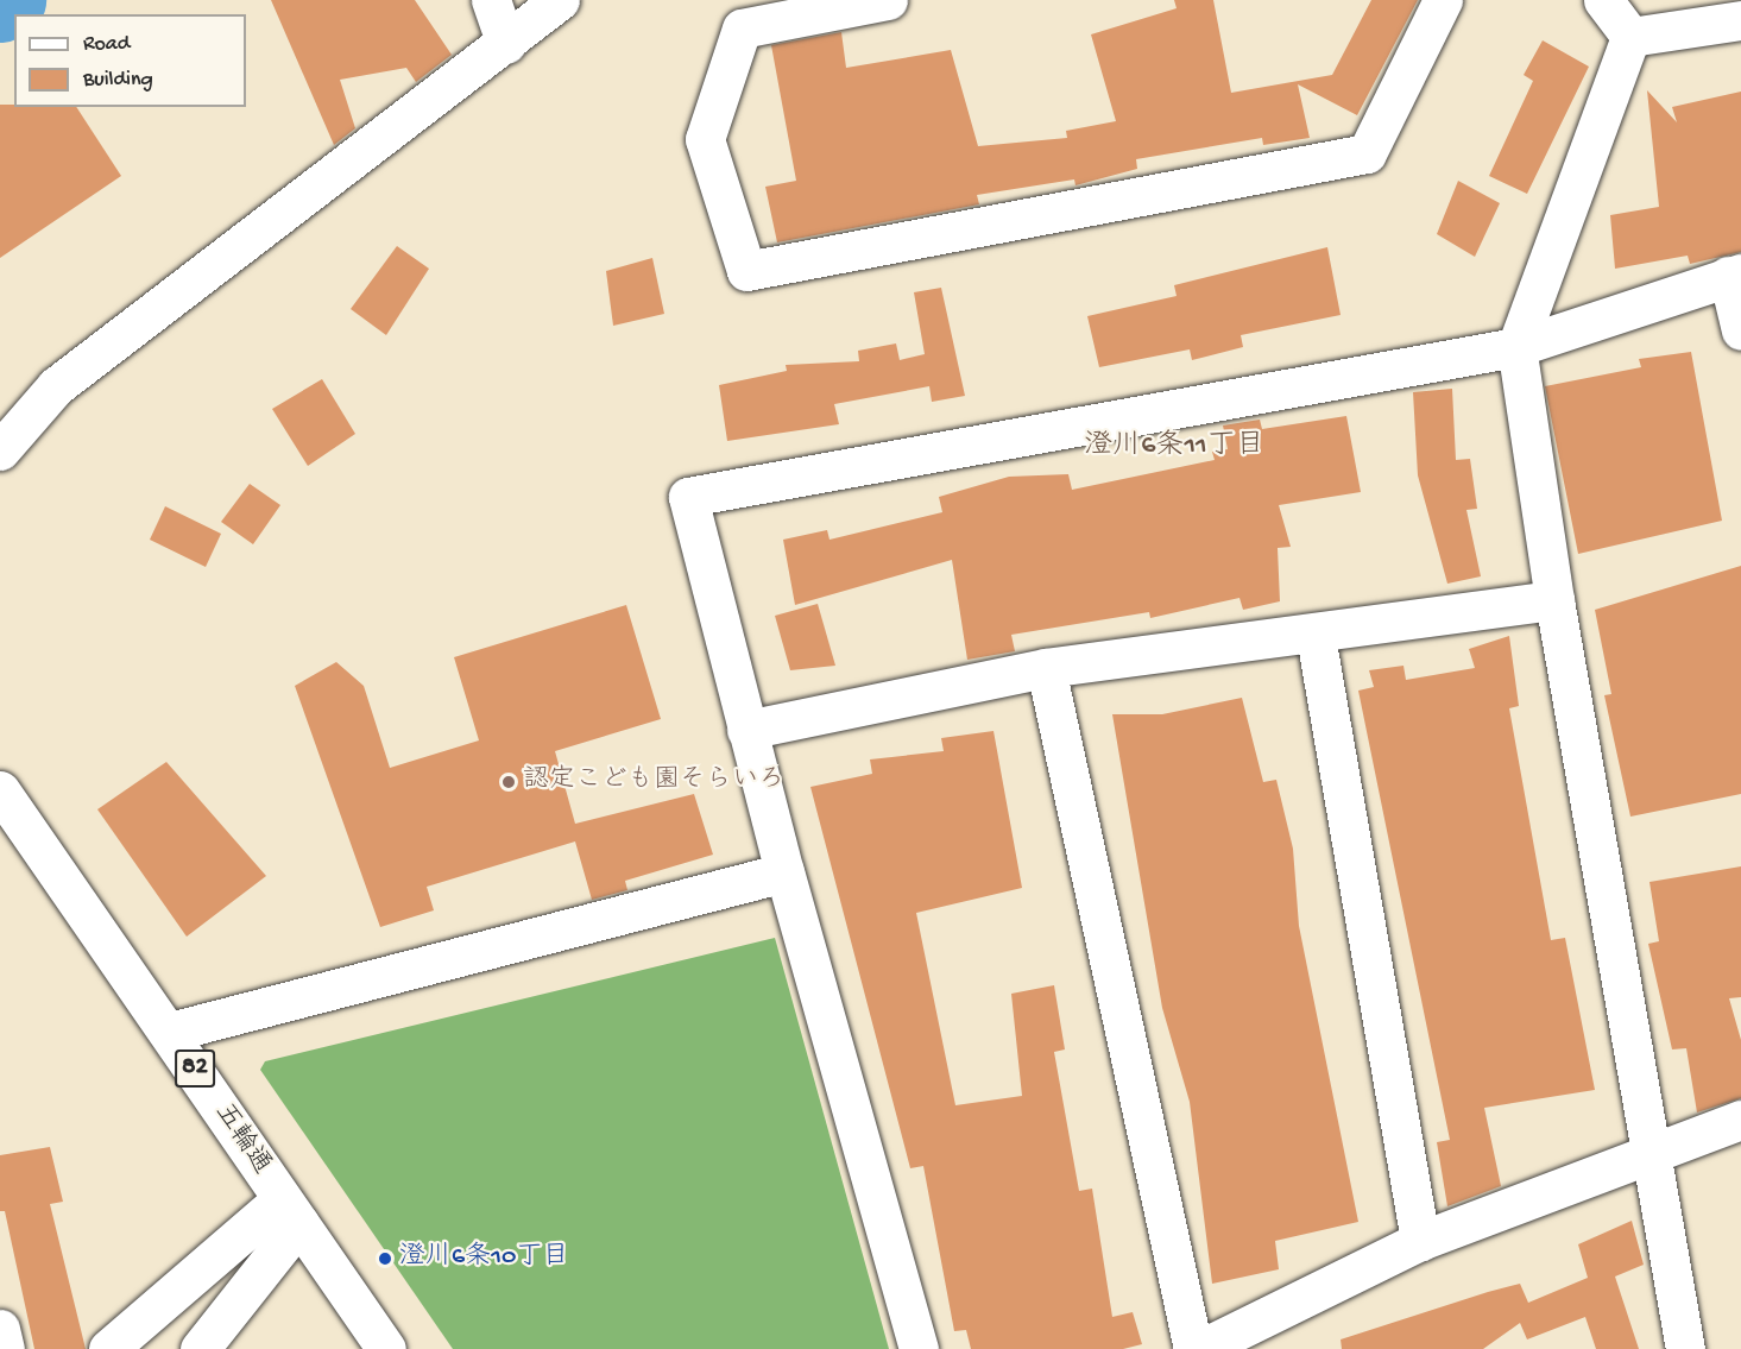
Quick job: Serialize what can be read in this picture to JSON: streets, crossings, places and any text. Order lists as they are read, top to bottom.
{
  "streets": {
    "street": ["82", "五輪通"]
  },
  "districts": ["澄川6条11丁目"],
  "places": ["認定こども園そらいろ", "澄川6条10丁目"],
  "legend": ["Road", "Building"]
}
